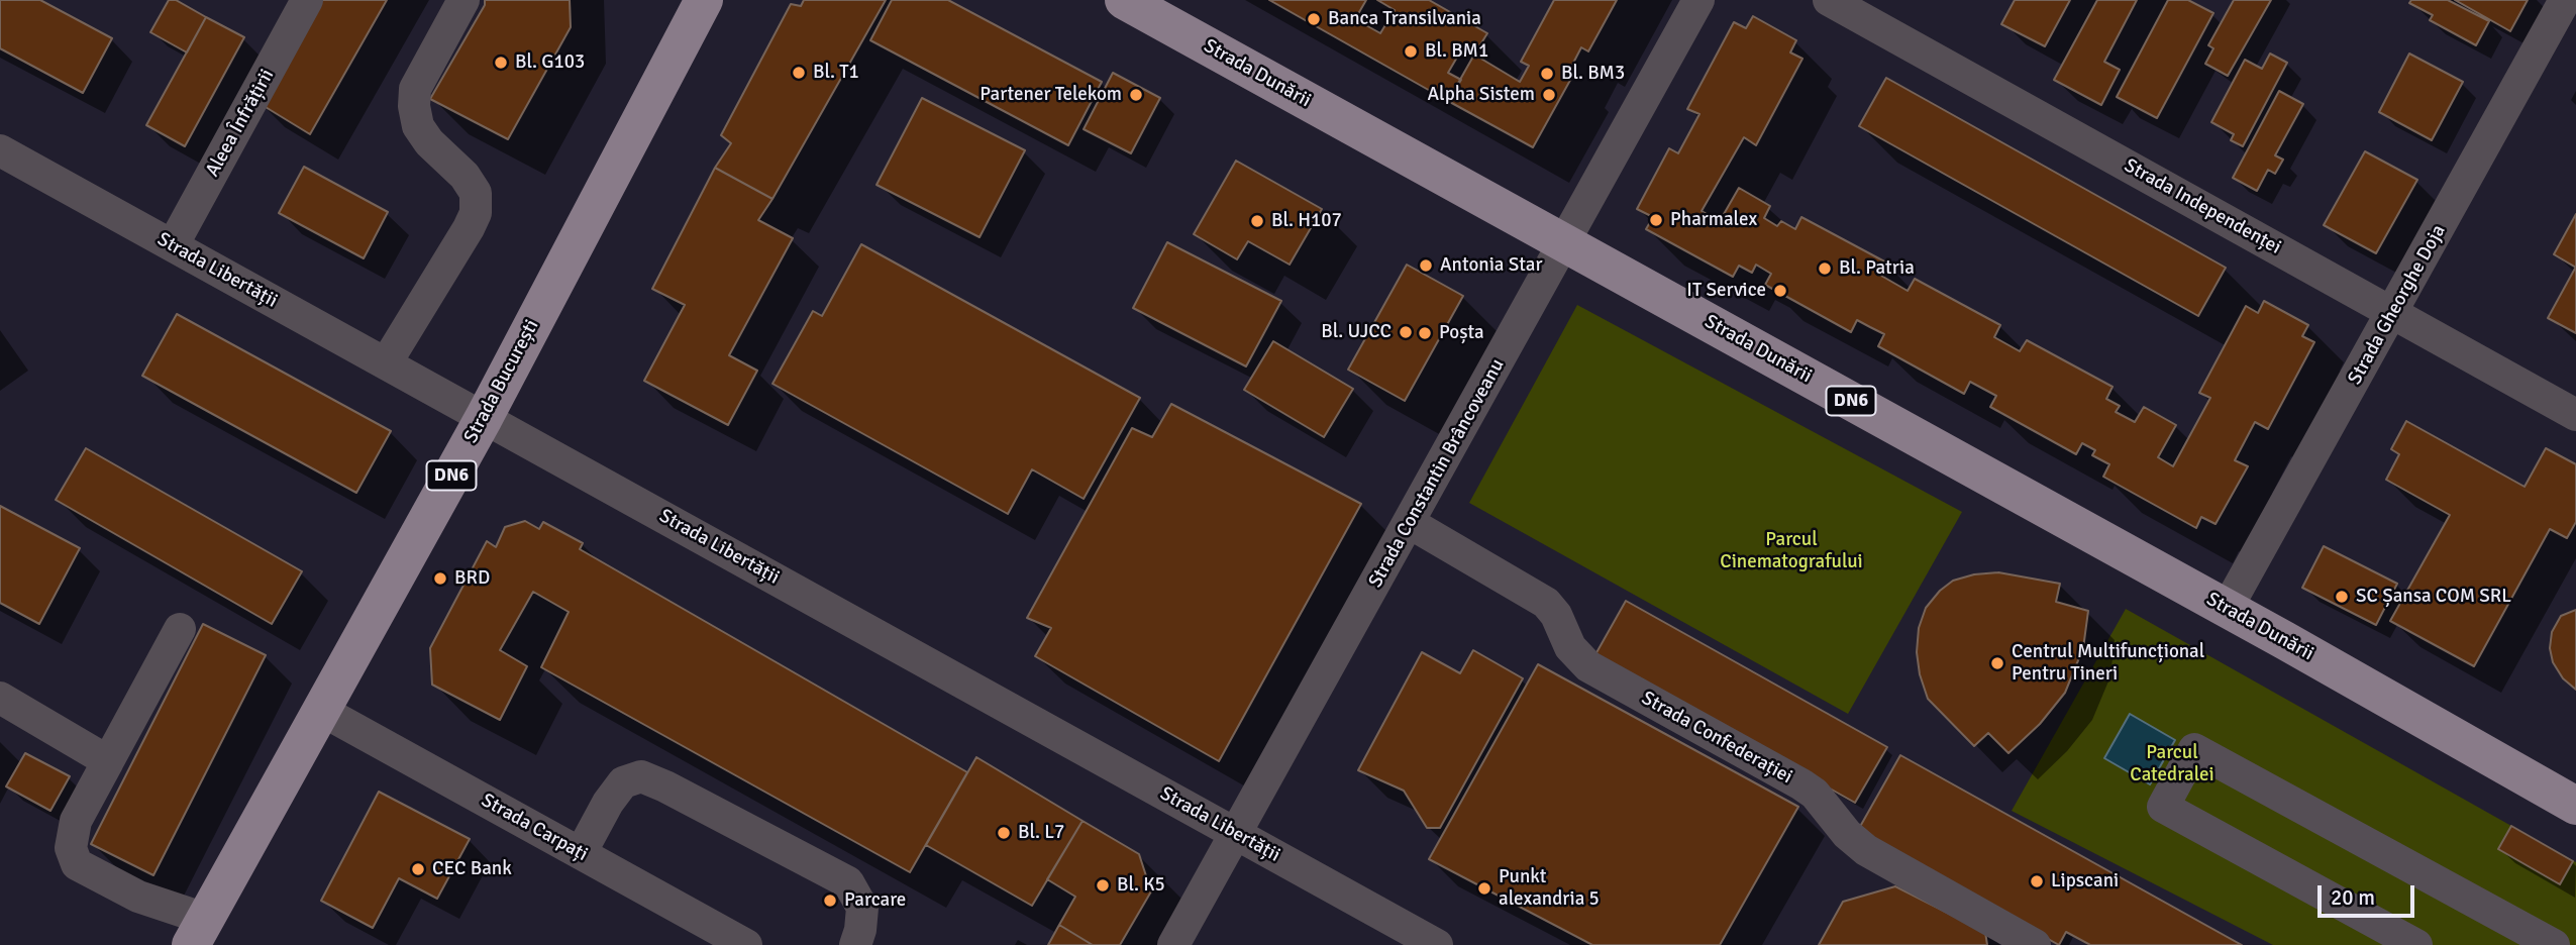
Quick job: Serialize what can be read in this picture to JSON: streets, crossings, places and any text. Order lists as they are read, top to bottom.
{
  "streets": {
    "main road": ["Strada Dunării", "Strada București", "DN6"],
    "street": [
      "Aleea Înfrățirii",
      "Strada Independenței",
      "Strada Libertății",
      "Strada Gheorghe Doja",
      "Strada Constantin Brâncoveanu",
      "Strada Confederației",
      "Strada Carpați"
    ]
  },
  "crossings": [
    ["Strada Dunării", "Strada Gheorghe Doja"],
    ["Strada Dunării", "Strada Constantin Brâncoveanu"],
    ["Aleea Înfrățirii", "Strada Libertății"],
    ["Strada Independenței", "Strada Gheorghe Doja"],
    ["Strada Libertății", "Strada București"],
    ["Strada Libertății", "Strada Constantin Brâncoveanu"],
    ["Strada București", "Strada Carpați"],
    ["Strada Constantin Brâncoveanu", "Strada Confederației"]
  ],
  "parks": ["Parcul Cinematografului", "Parcul Catedralei"],
  "places": [
    "Banca Transilvania",
    "Bl. BM1",
    "Bl. G103",
    "Bl. T1",
    "Bl. BM3",
    "Partener Telekom",
    "Alpha Sistem",
    "Pharmalex",
    "Bl. H107",
    "Antonia Star",
    "Bl. Patria",
    "IT Service",
    "Bl. UJCC",
    "Poșta",
    "BRD",
    "SC Șansa COM SRL",
    "Centrul Multifuncțional Pentru Tineri",
    "Bl. L7",
    "CEC Bank",
    "Lipscani",
    "Bl. K5",
    "Punkt alexandria 5",
    "Parcare"
  ],
  "scale_bar": "20 m"
}
